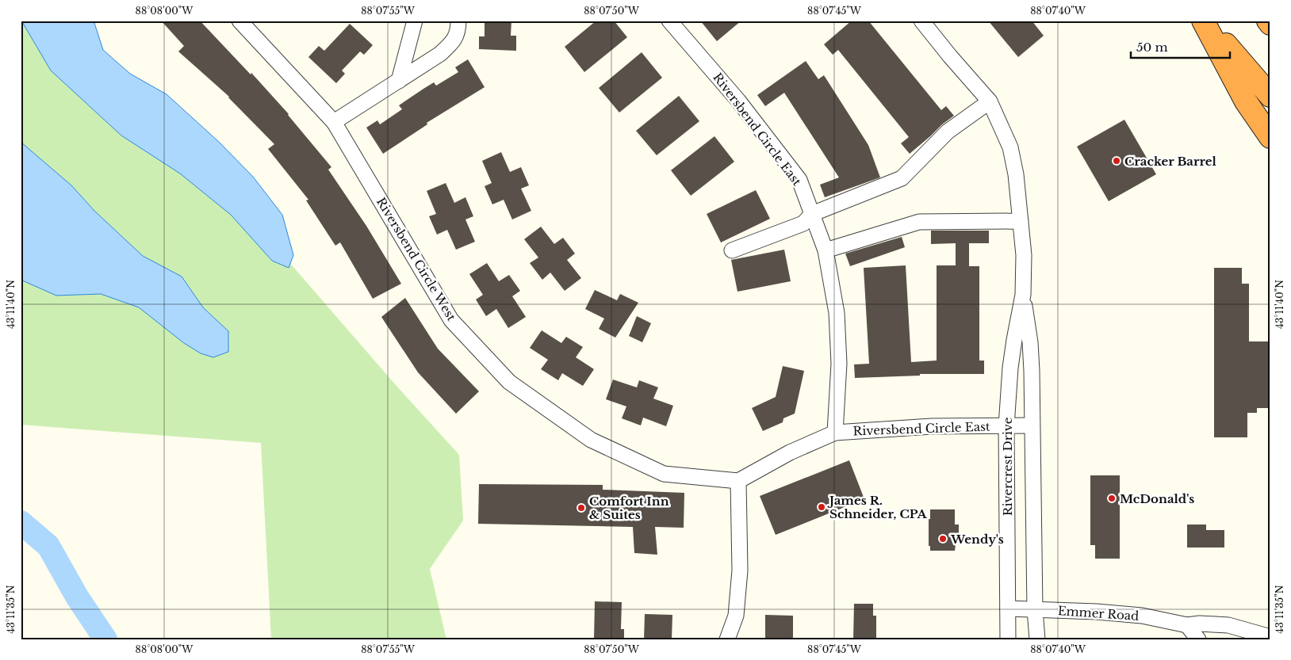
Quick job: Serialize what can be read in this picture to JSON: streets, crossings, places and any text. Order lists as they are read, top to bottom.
{
  "streets": {
    "street": [
      "Riversbend Circle East",
      "Riversbend Circle West",
      "Rivercrest Drive",
      "Emmer Road"
    ]
  },
  "crossings": [
    ["Riversbend Circle East", "Rivercrest Drive"],
    ["Rivercrest Drive", "Emmer Road"]
  ],
  "places": [
    "Cracker Barrel",
    "McDonald's",
    "James R. Schneider, CPA",
    "Comfort Inn & Suites",
    "Wendy's"
  ],
  "scale_bar": "50 m",
  "coordinates": [
    "88°08'00\"W",
    "88°07'55\"W",
    "88°07'50\"W",
    "88°07'45\"W",
    "88°07'40\"W",
    "43°11'40\"N",
    "43°11'35\"N"
  ]
}
